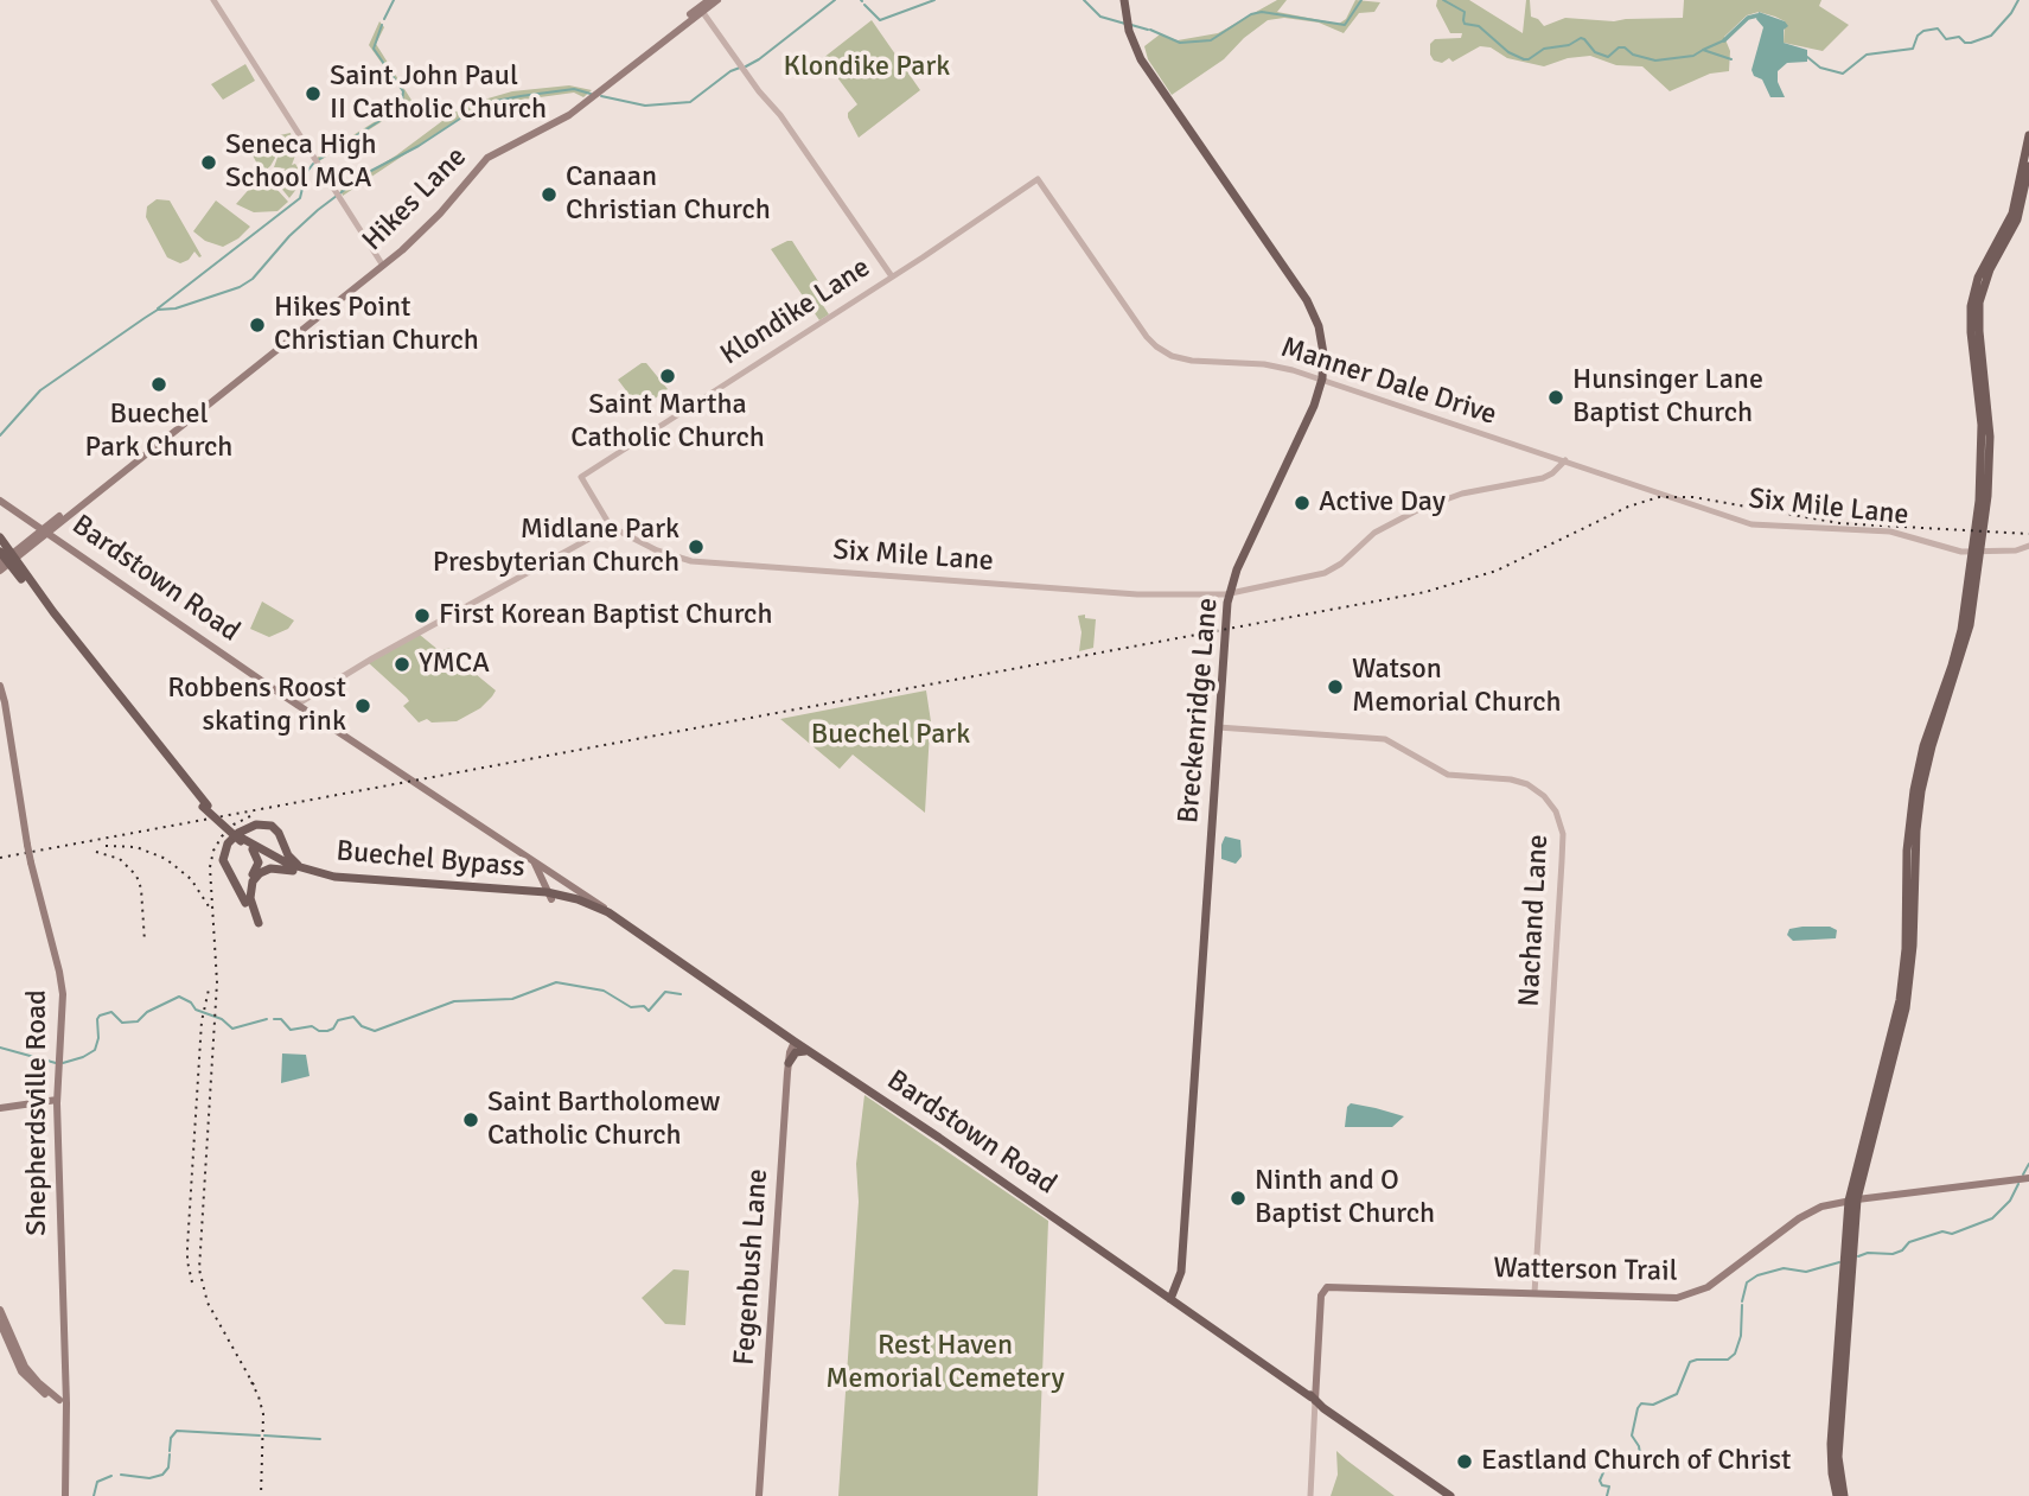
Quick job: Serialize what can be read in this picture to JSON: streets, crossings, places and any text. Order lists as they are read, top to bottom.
{
  "streets": {
    "main road": [
      "Hikes Lane",
      "Bardstown Road",
      "Breckenridge Lane",
      "Buechel Bypass",
      "Shepherdsville Road",
      "Fegenbush Lane",
      "Watterson Trail"
    ],
    "street": [
      "Klondike Lane",
      "Manner Dale Drive",
      "Six Mile Lane",
      "Nachand Lane"
    ]
  },
  "crossings": [
    ["Hikes Lane", "Klondike Lane"],
    ["Hikes Lane", "Bardstown Road"],
    ["Hikes Lane", "Buechel Bypass"],
    ["Klondike Lane", "Manner Dale Drive"],
    ["Klondike Lane", "Six Mile Lane"],
    ["Manner Dale Drive", "Six Mile Lane"],
    ["Manner Dale Drive", "Breckenridge Lane"],
    ["Six Mile Lane", "Breckenridge Lane"],
    ["Bardstown Road", "Breckenridge Lane"],
    ["Bardstown Road", "Buechel Bypass"],
    ["Bardstown Road", "Fegenbush Lane"],
    ["Bardstown Road", "Watterson Trail"],
    ["Breckenridge Lane", "Nachand Lane"],
    ["Nachand Lane", "Watterson Trail"]
  ],
  "parks": ["Klondike Park", "Buechel Park", "Rest Haven Memorial Cemetery"],
  "places": [
    "Saint John Paul II Catholic Church",
    "Seneca High School MCA",
    "Canaan Christian Church",
    "Hikes Point Christian Church",
    "Saint Martha Catholic Church",
    "Buechel Park Church",
    "Hunsinger Lane Baptist Church",
    "Active Day",
    "Midlane Park Presbyterian Church",
    "First Korean Baptist Church",
    "YMCA",
    "Watson Memorial Church",
    "Robbens Roost skating rink",
    "Saint Bartholomew Catholic Church",
    "Ninth and O Baptist Church",
    "Eastland Church of Christ"
  ]
}
